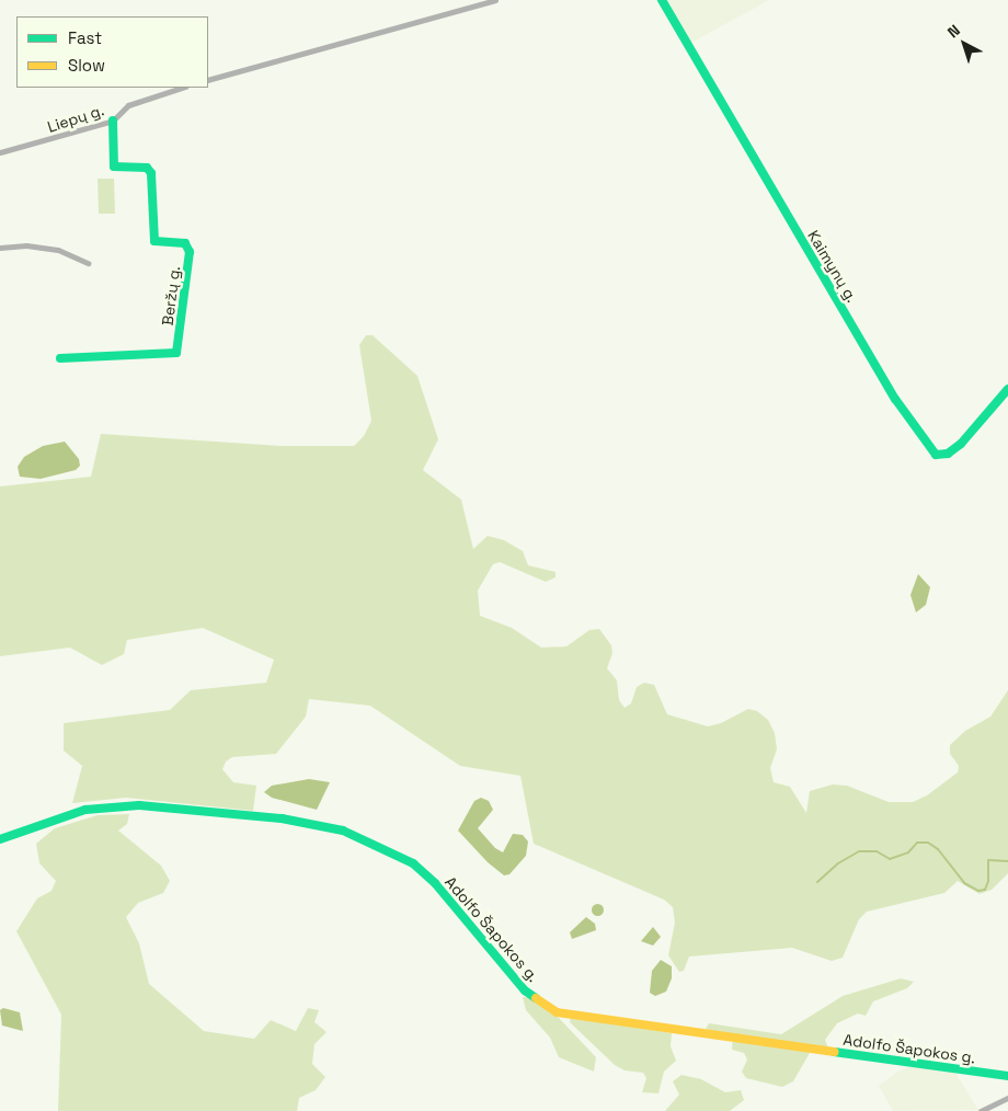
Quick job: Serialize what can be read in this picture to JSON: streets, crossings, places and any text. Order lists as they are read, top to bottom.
{
  "streets": {
    "street": [
      "Liepų g.",
      "Kaimynų g.",
      "Beržų g.",
      "Adolfo Šapokos g."
    ]
  },
  "crossings": [
    ["Liepų g.", "Beržų g."]
  ],
  "legend": ["Fast", "Slow"],
  "north": "top left"
}
